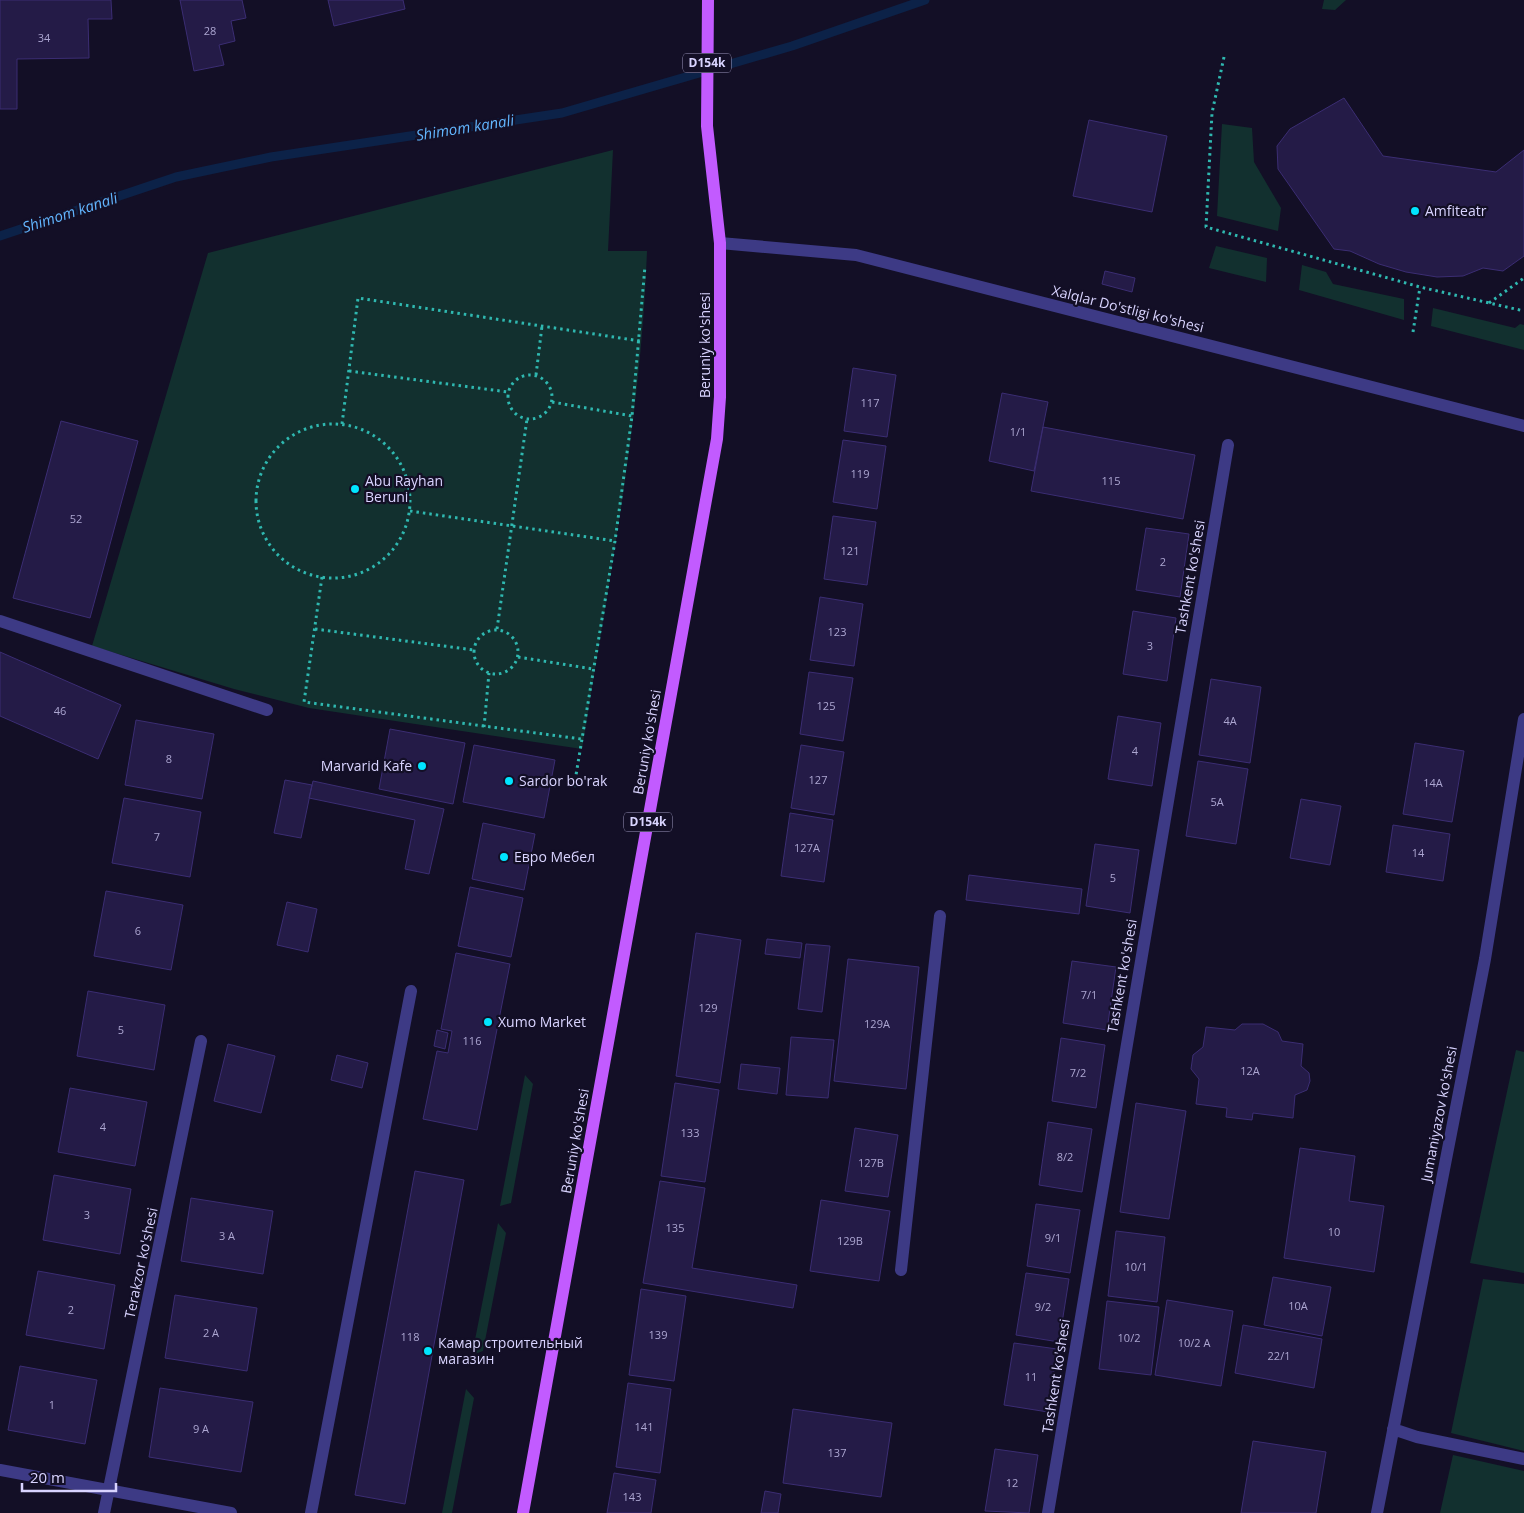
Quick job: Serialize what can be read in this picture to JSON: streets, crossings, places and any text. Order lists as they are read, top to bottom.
{
  "streets": {
    "main road": ["D154k", "Beruniy ko'shesi"],
    "street": [
      "Xalqlar Do'stligi ko'shesi",
      "Tashkent ko'shesi",
      "Jumaniyazov ko'shesi",
      "Terakzor ko'shesi"
    ]
  },
  "crossings": [
    ["Xalqlar Do'stligi ko'shesi", "Beruniy ko'shesi"]
  ],
  "water": ["Shimom kanali"],
  "places": [
    "Amfiteatr",
    "Abu Rayhan Beruni",
    "Marvarid Kafe",
    "Sardor bo'rak",
    "Евро Мебел",
    "Xumo Market",
    "Камар строительный магазин"
  ],
  "house_numbers": [
    "28",
    "34",
    "117",
    "1/1",
    "119",
    "115",
    "52",
    "121",
    "2",
    "123",
    "3",
    "125",
    "46",
    "4A",
    "4",
    "8",
    "127",
    "14A",
    "5A",
    "7",
    "127A",
    "14",
    "5",
    "6",
    "7/1",
    "129",
    "129A",
    "5",
    "116",
    "12A",
    "7/2",
    "4",
    "133",
    "8/2",
    "127B",
    "3",
    "135",
    "10",
    "3 A",
    "9/1",
    "129B",
    "10/1",
    "10A",
    "9/2",
    "2",
    "2 A",
    "139",
    "118",
    "10/2",
    "10/2 A",
    "22/1",
    "11",
    "1",
    "141",
    "9 A",
    "137",
    "12",
    "143"
  ],
  "scale_bar": "20 m"
}
